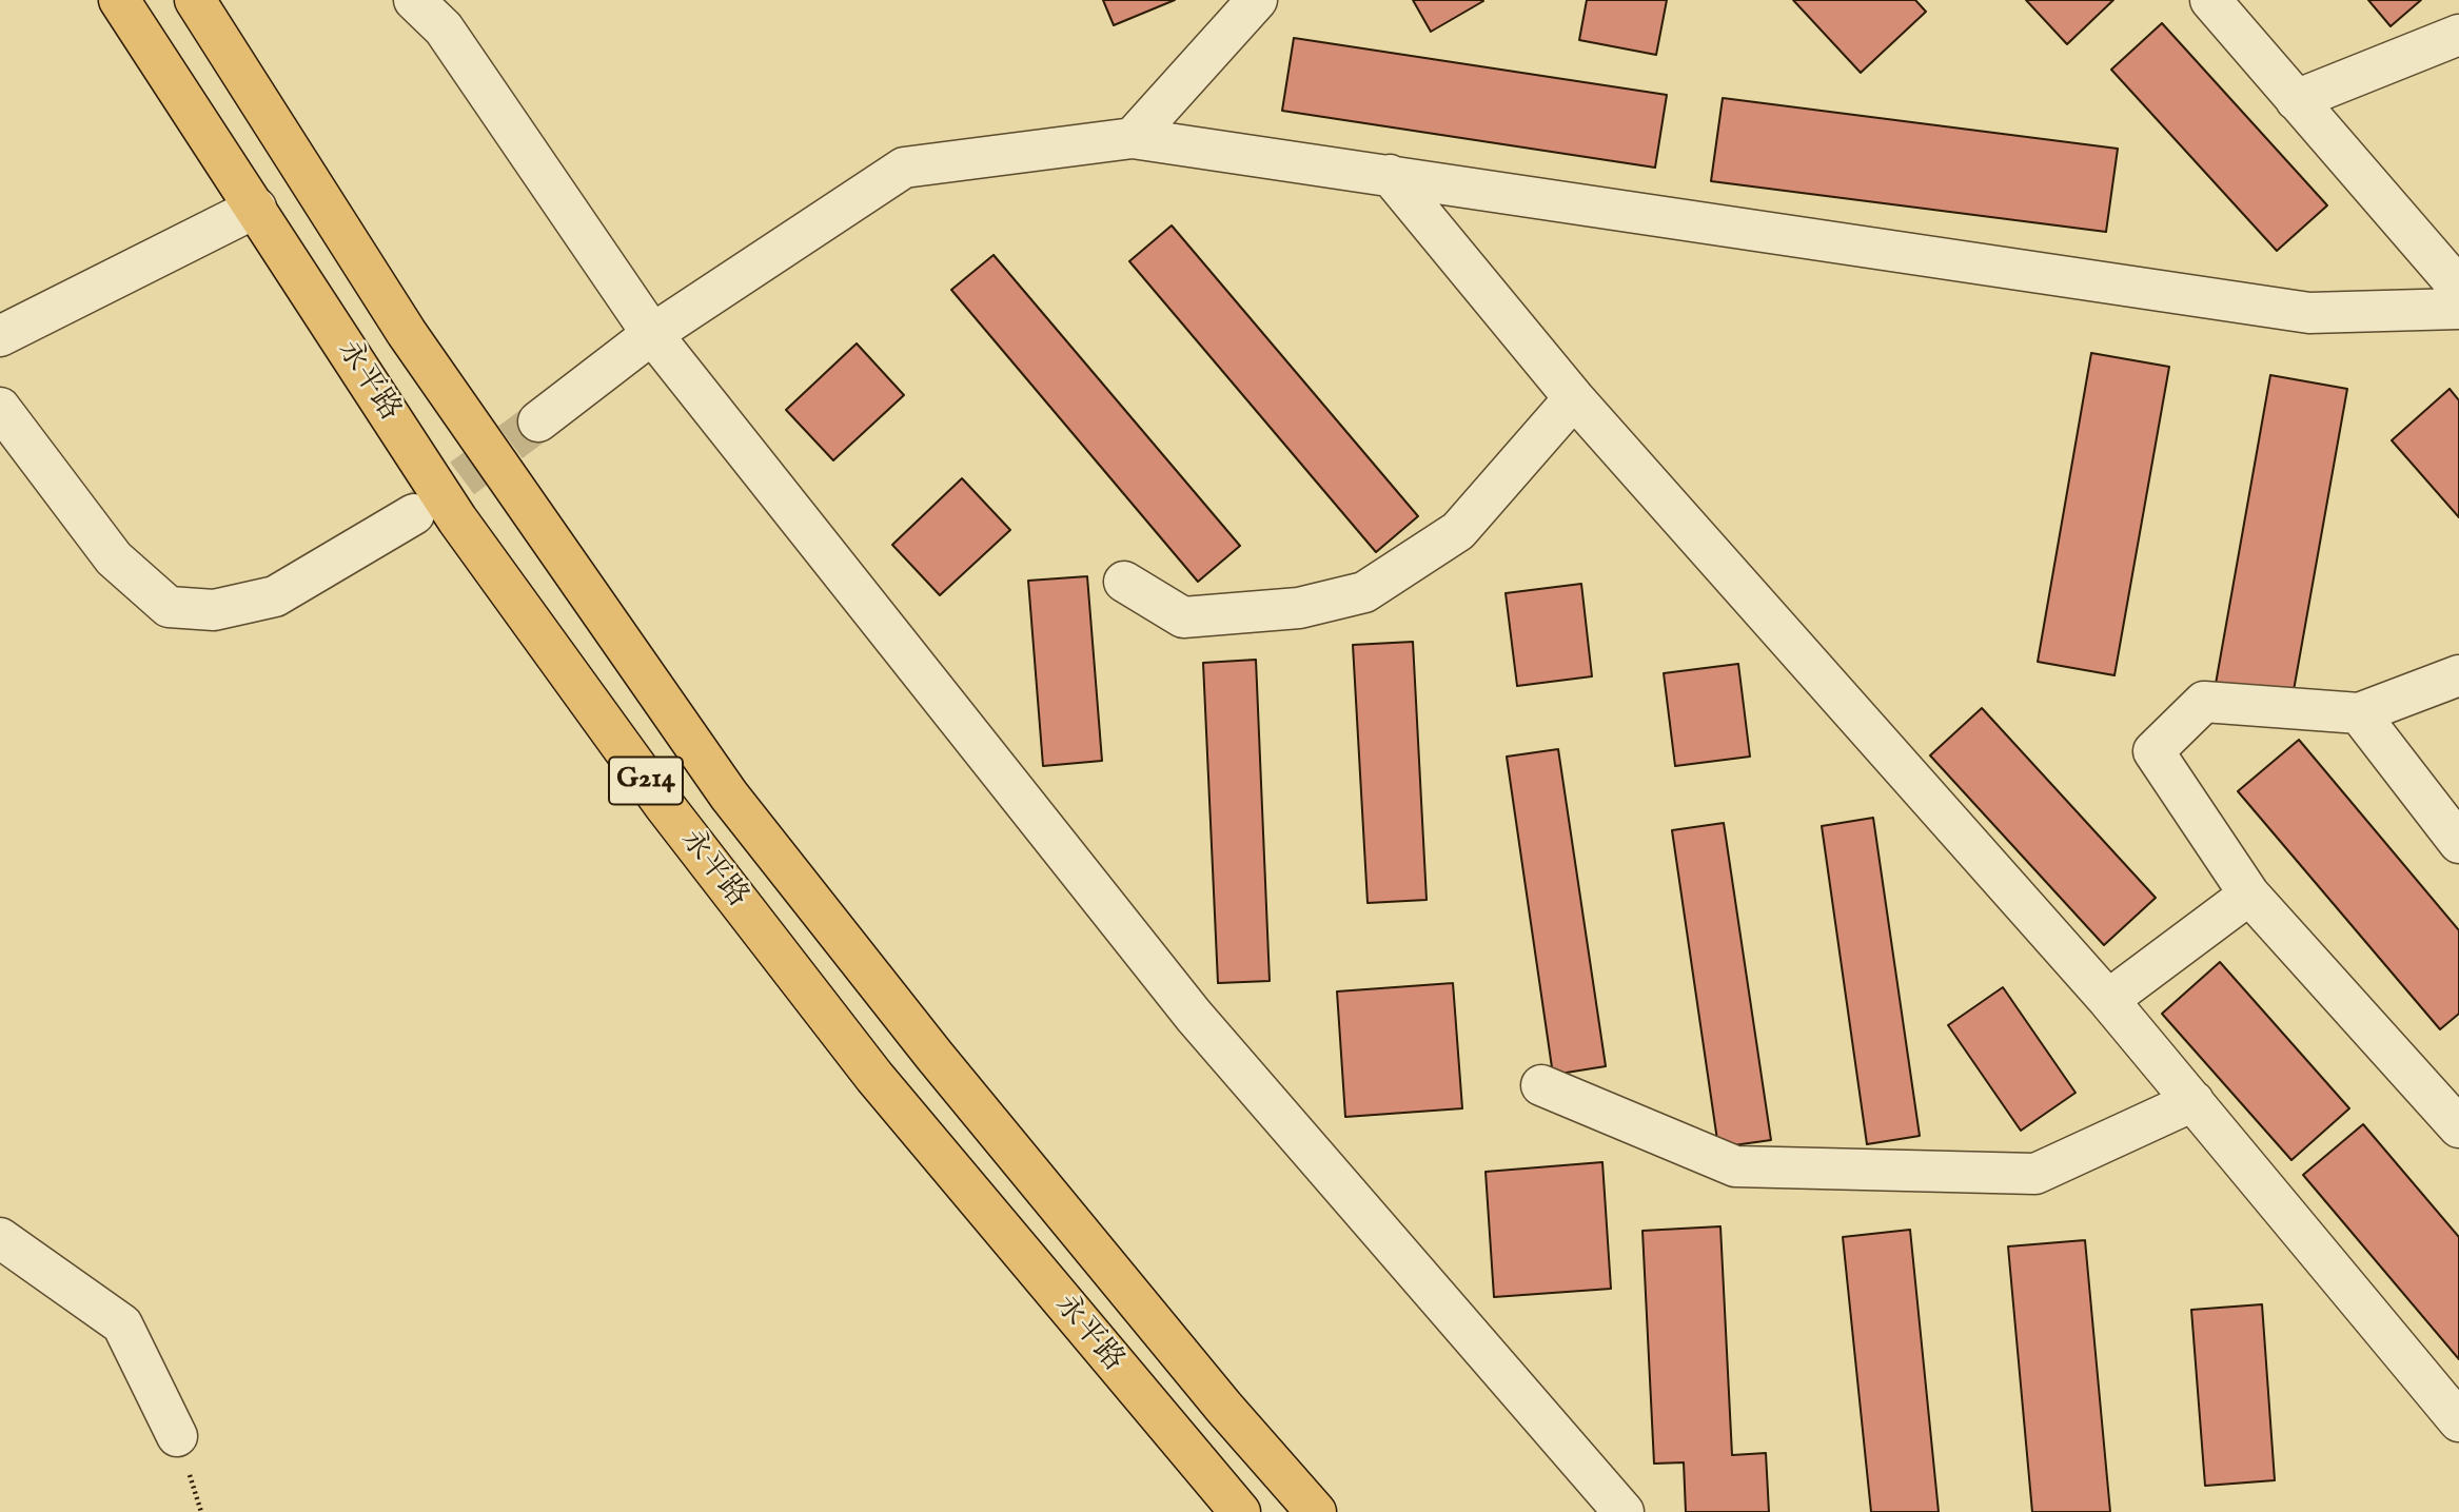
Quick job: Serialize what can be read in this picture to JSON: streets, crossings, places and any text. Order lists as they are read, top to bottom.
{
  "streets": {
    "highway": ["永平路", "G214"]
  }
}
